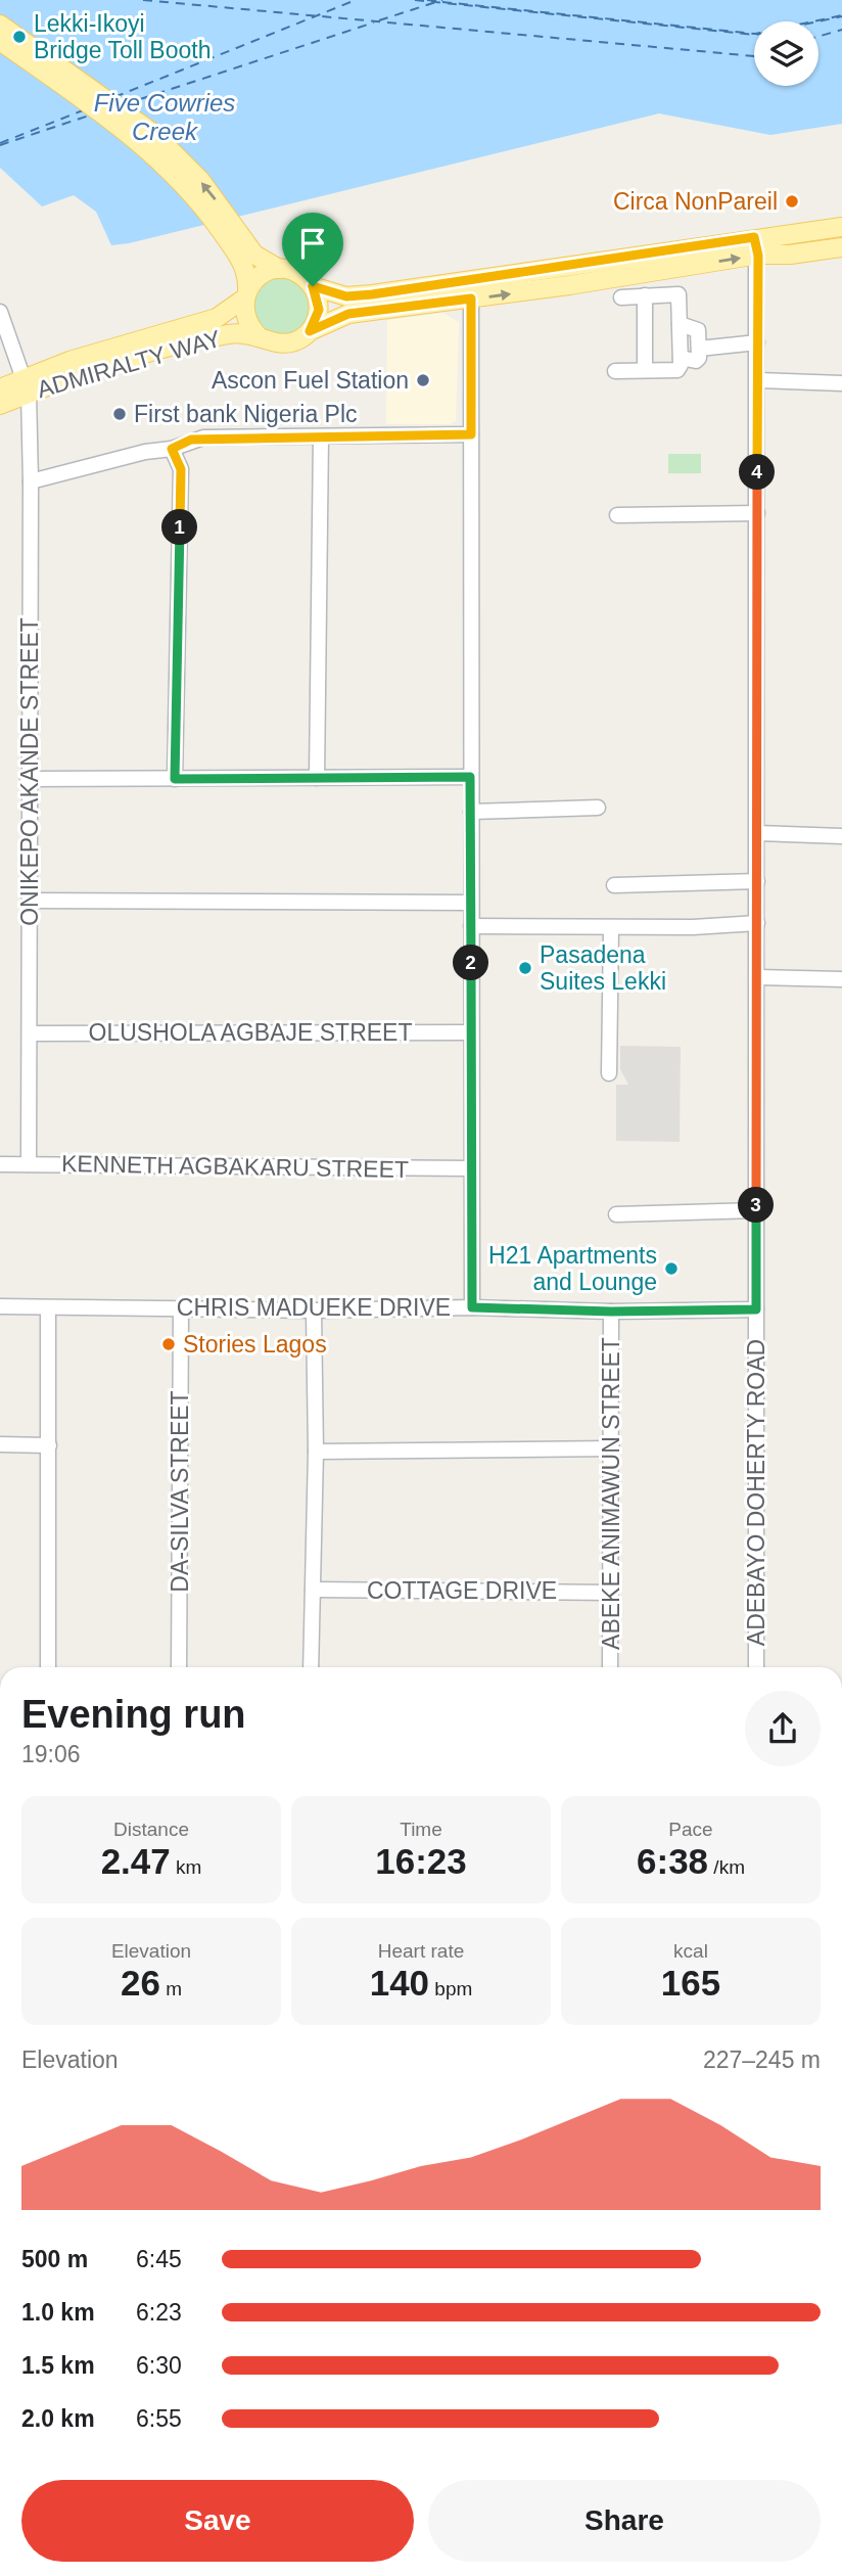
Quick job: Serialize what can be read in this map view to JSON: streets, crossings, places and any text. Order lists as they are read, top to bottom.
{
  "streets": {
    "main road": ["ADMIRALTY WAY"],
    "street": [
      "ONIKEPO AKANDE STREET",
      "OLUSHOLA AGBAJE STREET",
      "KENNETH AGBAKARU STREET",
      "CHRIS MADUEKE DRIVE",
      "DA-SILVA STREET",
      "ADEBAYO DOHERTY ROAD",
      "ABEKE ANIMAWUN STREET",
      "COTTAGE DRIVE"
    ]
  },
  "crossings": [
    ["ADMIRALTY WAY", "ONIKEPO AKANDE STREET"],
    ["ONIKEPO AKANDE STREET", "OLUSHOLA AGBAJE STREET"],
    ["ONIKEPO AKANDE STREET", "KENNETH AGBAKARU STREET"],
    ["CHRIS MADUEKE DRIVE", "DA-SILVA STREET"],
    ["CHRIS MADUEKE DRIVE", "ADEBAYO DOHERTY ROAD"],
    ["CHRIS MADUEKE DRIVE", "ABEKE ANIMAWUN STREET"],
    ["ABEKE ANIMAWUN STREET", "COTTAGE DRIVE"]
  ],
  "water": ["Five Cowries Creek"],
  "places": [
    "Lekki-Ikoyi Bridge Toll Booth",
    "Circa NonPareil",
    "Ascon Fuel Station",
    "First bank Nigeria Plc",
    "Pasadena Suites Lekki",
    "H21 Apartments and Lounge",
    "Stories Lagos"
  ],
  "page": {
    "pins": [
      "4",
      "1",
      "2",
      "3"
    ],
    "heading": ["Evening run", "19:06"],
    "stats": [
      ["Distance", "2.47 km"],
      ["Time", "16:23"],
      ["Pace", "6:38 /km"],
      ["Elevation", "26 m"],
      ["Heart rate", "140 bpm"],
      ["kcal", "165"]
    ],
    "chart": ["Elevation", "227–245 m"],
    "list": [
      {
        "name": "500 m",
        "note": "6:45"
      },
      {
        "name": "1.0 km",
        "note": "6:23"
      },
      {
        "name": "1.5 km",
        "note": "6:30"
      },
      {
        "name": "2.0 km",
        "note": "6:55"
      }
    ],
    "buttons": ["Save", "Share"]
  }
}
